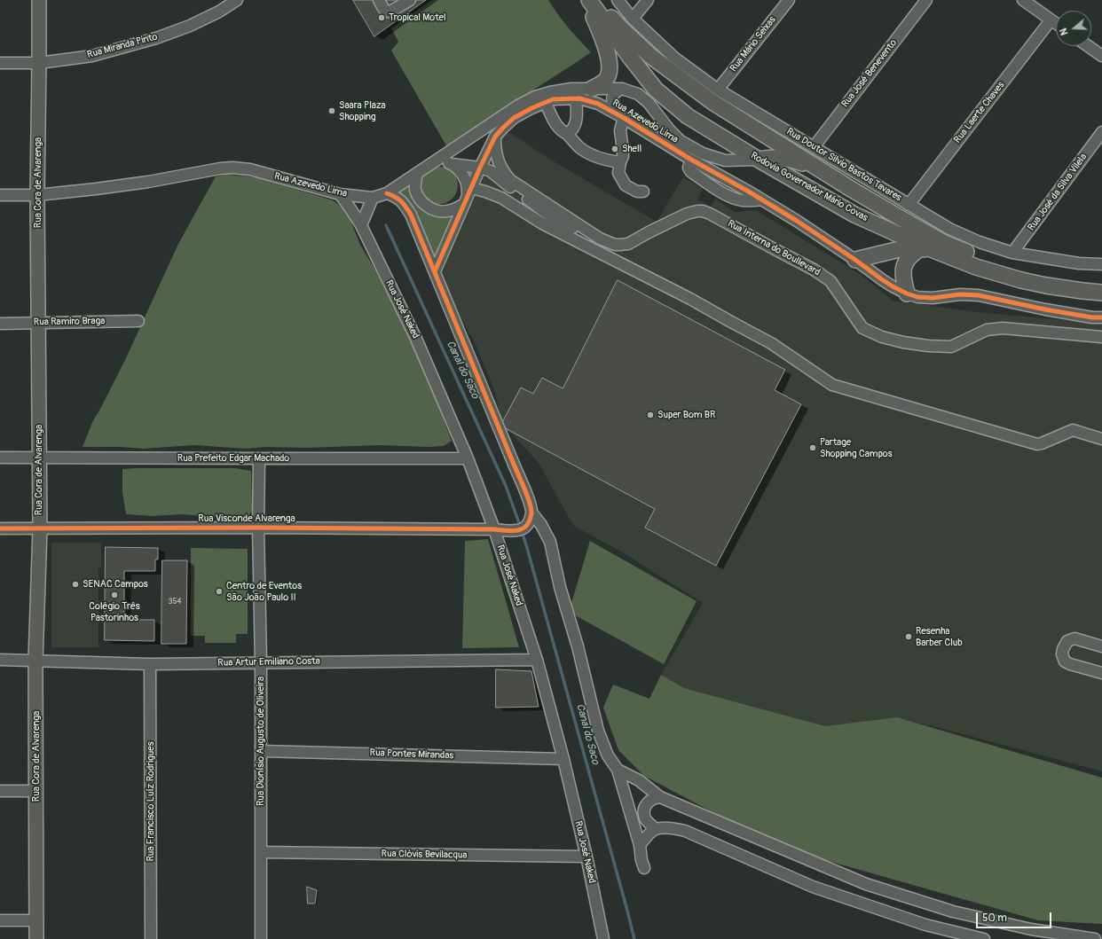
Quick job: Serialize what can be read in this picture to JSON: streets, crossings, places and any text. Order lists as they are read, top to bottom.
{
  "streets": {
    "highway": ["Rodovia Governador Mário Covas"],
    "main road": ["Rua Cora de Alvarenga"],
    "street": [
      "Rua Mário Seixas",
      "Rua Miranda Pinto",
      "Rua José Benevento",
      "Rua Laerte Chaves",
      "Rua Azevedo Lima",
      "Rua Doutor Silvio Bastos Tavares",
      "Rua José da Silva Vilela",
      "Rua Interna do Boullevard",
      "Rua José Naked",
      "Rua Ramiro Braga",
      "Rua Prefeito Edgar Machado",
      "Rua Visconde Alvarenga",
      "Rua Artur Emiliano Costa",
      "Rua Dionísio Augusto de Oliveira",
      "Rua Pontes Mirandas",
      "Rua Francisco Luíz Rodrigues",
      "Rua Clóvis Bevilacqua"
    ]
  },
  "crossings": [
    ["Rua Mário Seixas", "Rua Doutor Silvio Bastos Tavares"],
    ["Rua Miranda Pinto", "Rua Cora de Alvarenga"],
    ["Rua José Benevento", "Rua Doutor Silvio Bastos Tavares"],
    ["Rua Laerte Chaves", "Rua Doutor Silvio Bastos Tavares"],
    ["Rua Azevedo Lima", "Rua Cora de Alvarenga"],
    ["Rua Azevedo Lima", "Rodovia Governador Mário Covas"],
    ["Rua Azevedo Lima", "Rua Interna do Boullevard"],
    ["Rua Azevedo Lima", "Rua José Naked"],
    ["Rua Doutor Silvio Bastos Tavares", "Rua José da Silva Vilela"],
    ["Rua Cora de Alvarenga", "Rua Ramiro Braga"],
    ["Rua Cora de Alvarenga", "Rua Prefeito Edgar Machado"],
    ["Rua Cora de Alvarenga", "Rua Visconde Alvarenga"],
    ["Rua Cora de Alvarenga", "Rua Artur Emiliano Costa"],
    ["Rua José Naked", "Rua Prefeito Edgar Machado"],
    ["Rua José Naked", "Rua Visconde Alvarenga"],
    ["Rua José Naked", "Rua Artur Emiliano Costa"],
    ["Rua José Naked", "Rua Pontes Mirandas"],
    ["Rua José Naked", "Rua Clóvis Bevilacqua"],
    ["Rua Prefeito Edgar Machado", "Rua Dionísio Augusto de Oliveira"],
    ["Rua Visconde Alvarenga", "Rua Dionísio Augusto de Oliveira"],
    ["Rua Artur Emiliano Costa", "Rua Dionísio Augusto de Oliveira"],
    ["Rua Artur Emiliano Costa", "Rua Francisco Luíz Rodrigues"],
    ["Rua Dionísio Augusto de Oliveira", "Rua Pontes Mirandas"],
    ["Rua Dionísio Augusto de Oliveira", "Rua Clóvis Bevilacqua"]
  ],
  "water": ["Canal do Saco"],
  "places": [
    "Tropical Motel",
    "Saara Plaza Shopping",
    "Shell",
    "Super Bom BR",
    "Partage Shopping Campos",
    "SENAC Campos",
    "Centro de Eventos São João Paulo II",
    "Colégio Três Pastorinhos",
    "Resenha Barber Club"
  ],
  "house_numbers": ["354"],
  "scale_bar": "50 m",
  "north": "left"
}
